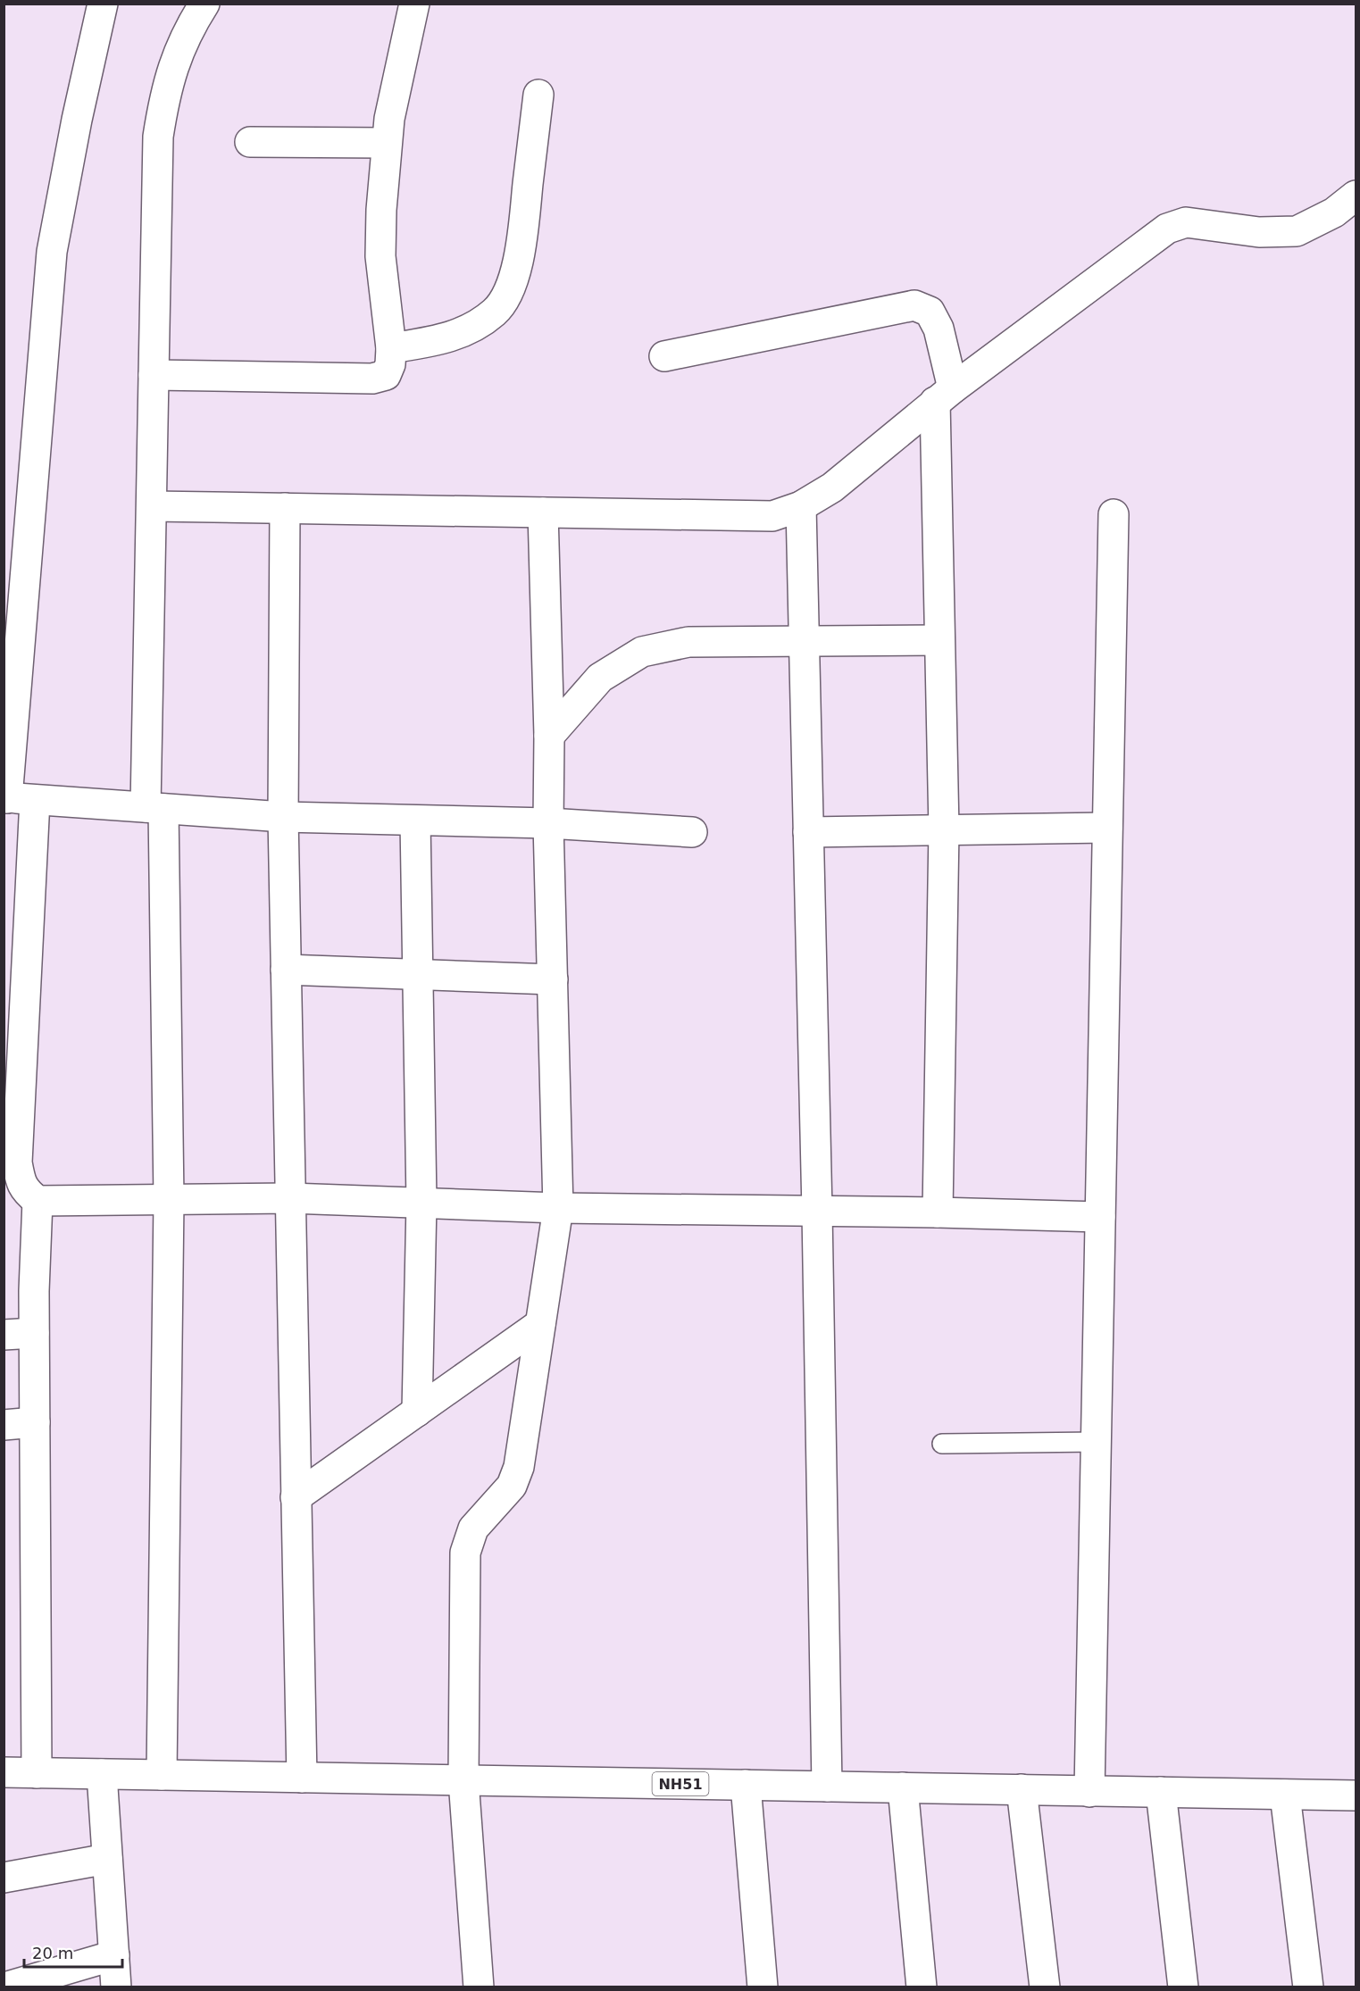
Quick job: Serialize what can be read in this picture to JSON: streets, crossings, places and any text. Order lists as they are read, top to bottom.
{
  "streets": {
    "main road": ["NH51"]
  },
  "scale_bar": "20 m"
}
